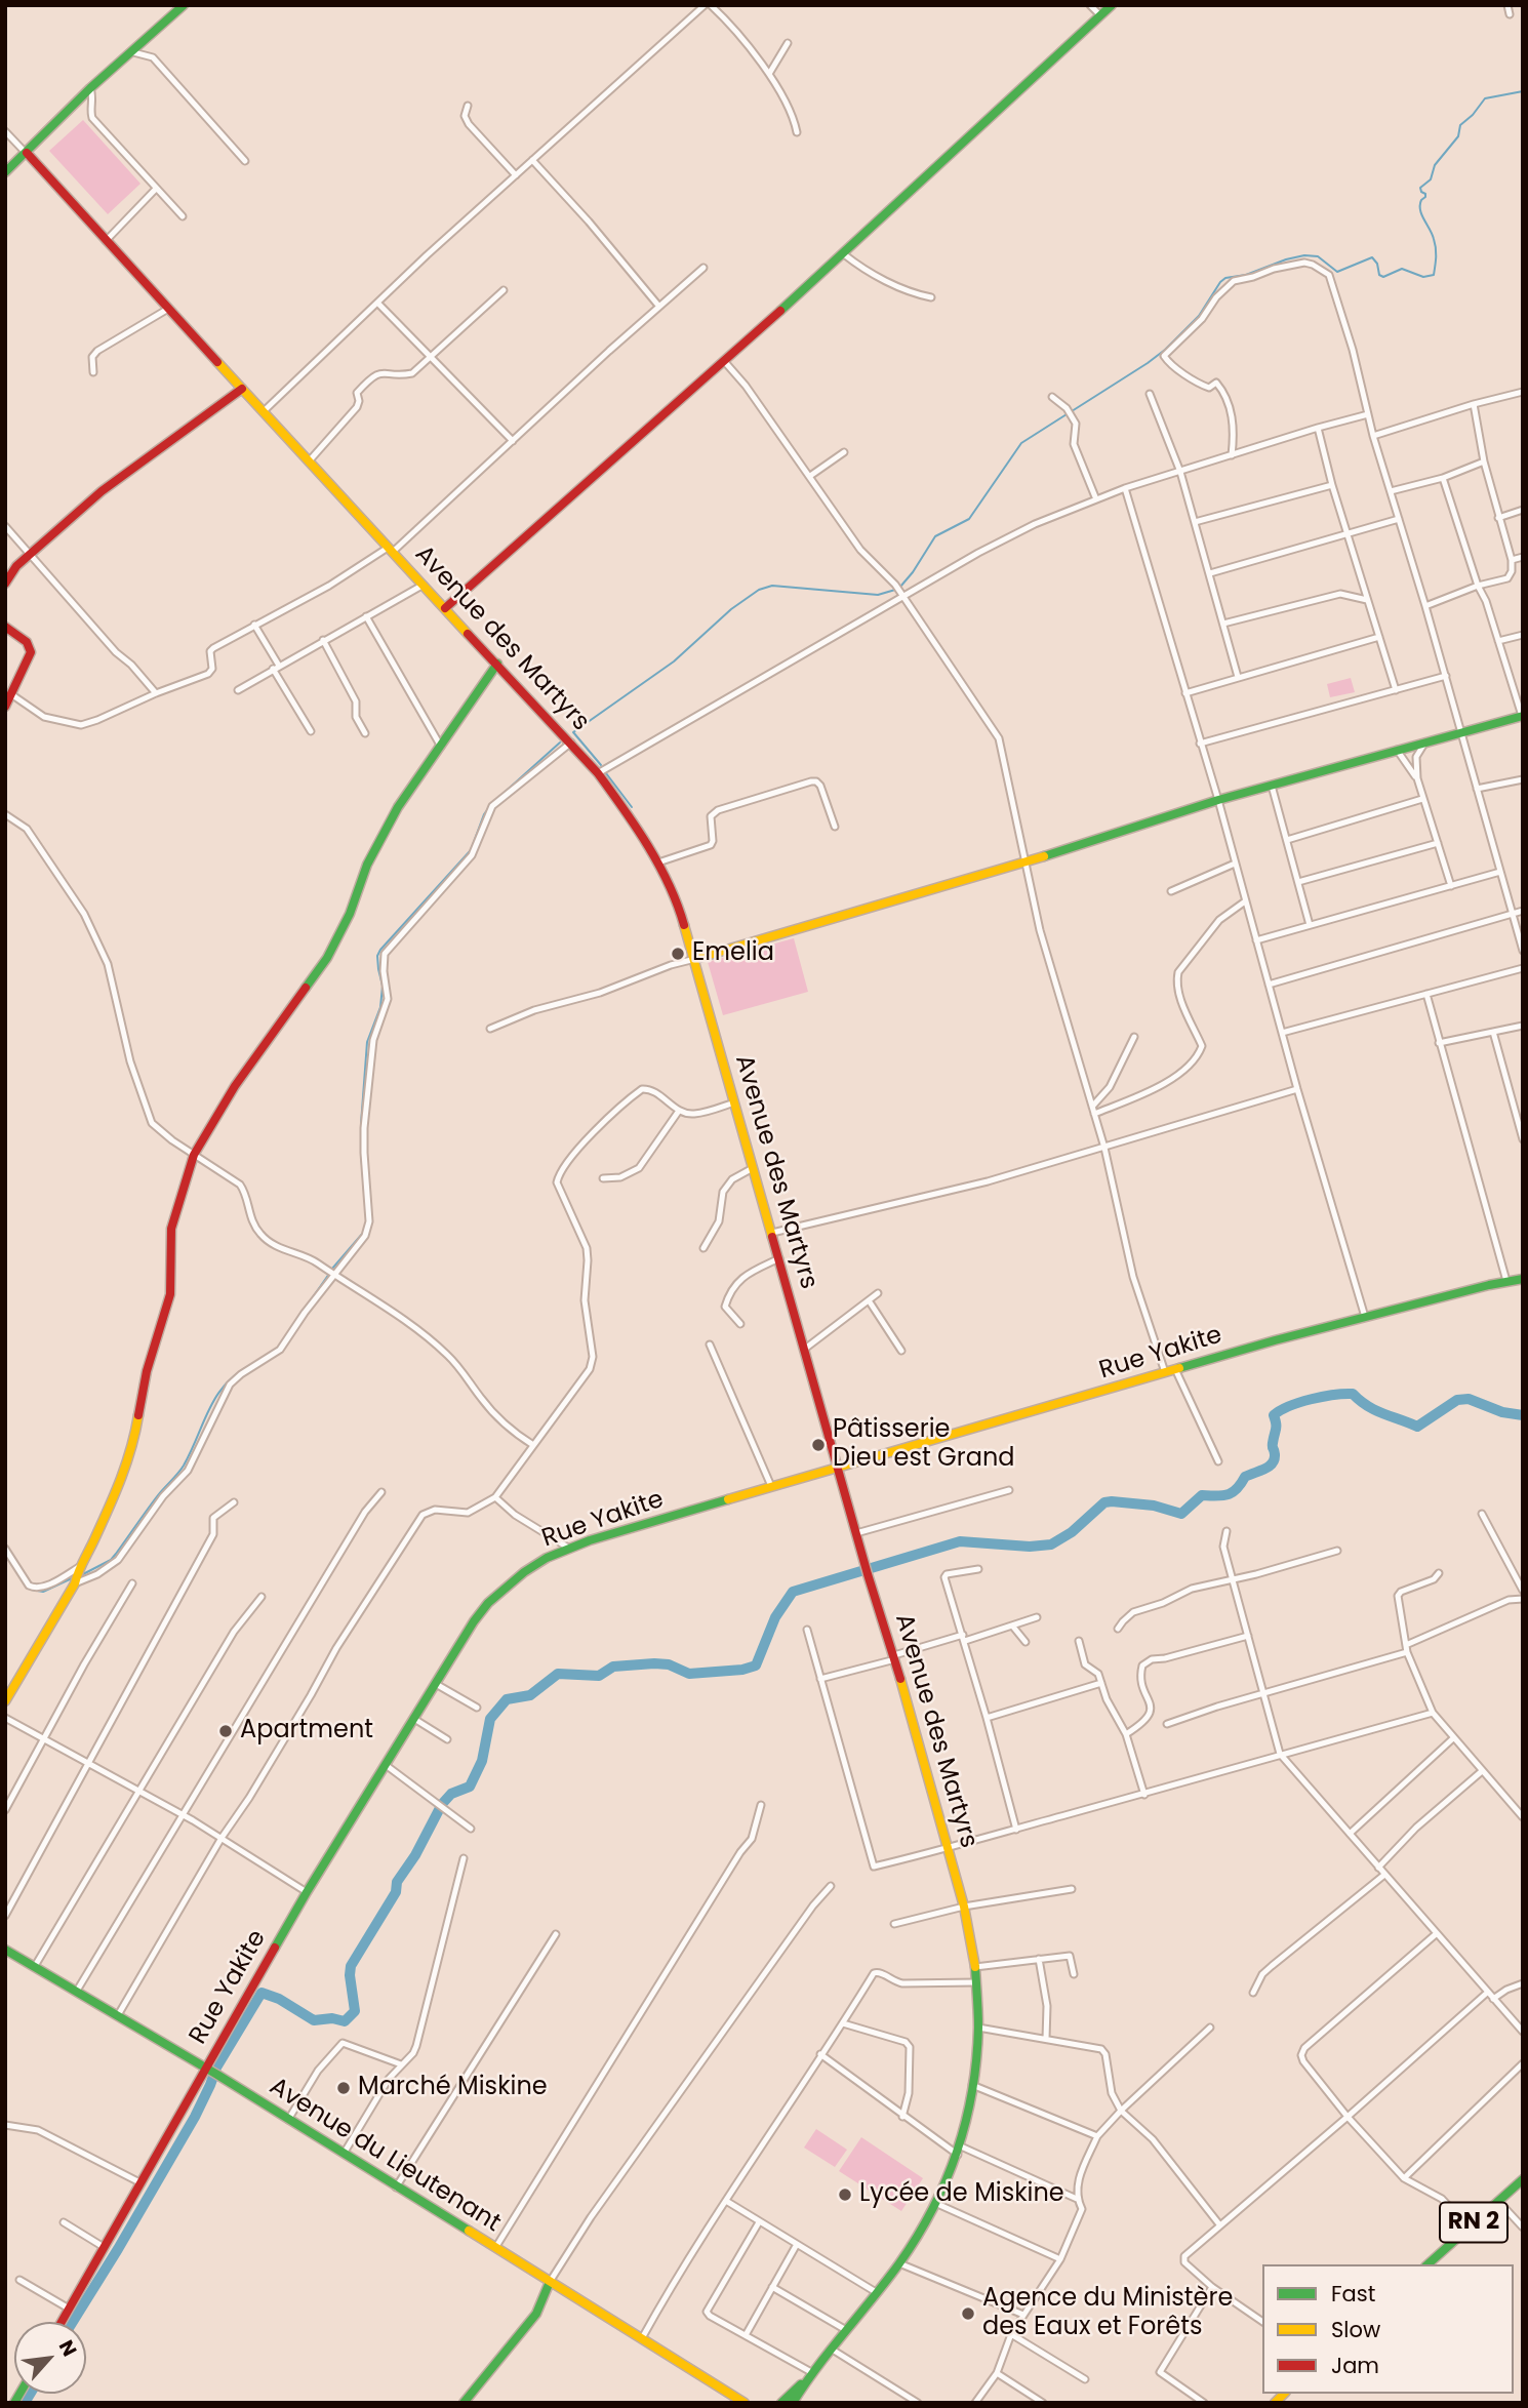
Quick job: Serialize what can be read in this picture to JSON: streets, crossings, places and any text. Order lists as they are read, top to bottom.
{
  "streets": {
    "main road": [
      "Avenue des Martyrs",
      "Rue Yakite",
      "Avenue du Lieutenant",
      "RN 2"
    ]
  },
  "crossings": [
    ["Avenue des Martyrs", "Rue Yakite"],
    ["Rue Yakite", "Avenue du Lieutenant"]
  ],
  "places": [
    "Emelia",
    "Pâtisserie Dieu est Grand",
    "Apartment",
    "Marché Miskine",
    "Lycée de Miskine",
    "Agence du Ministère des Eaux et Forêts"
  ],
  "legend": ["Fast", "Slow", "Jam"],
  "north": "top right"
}
